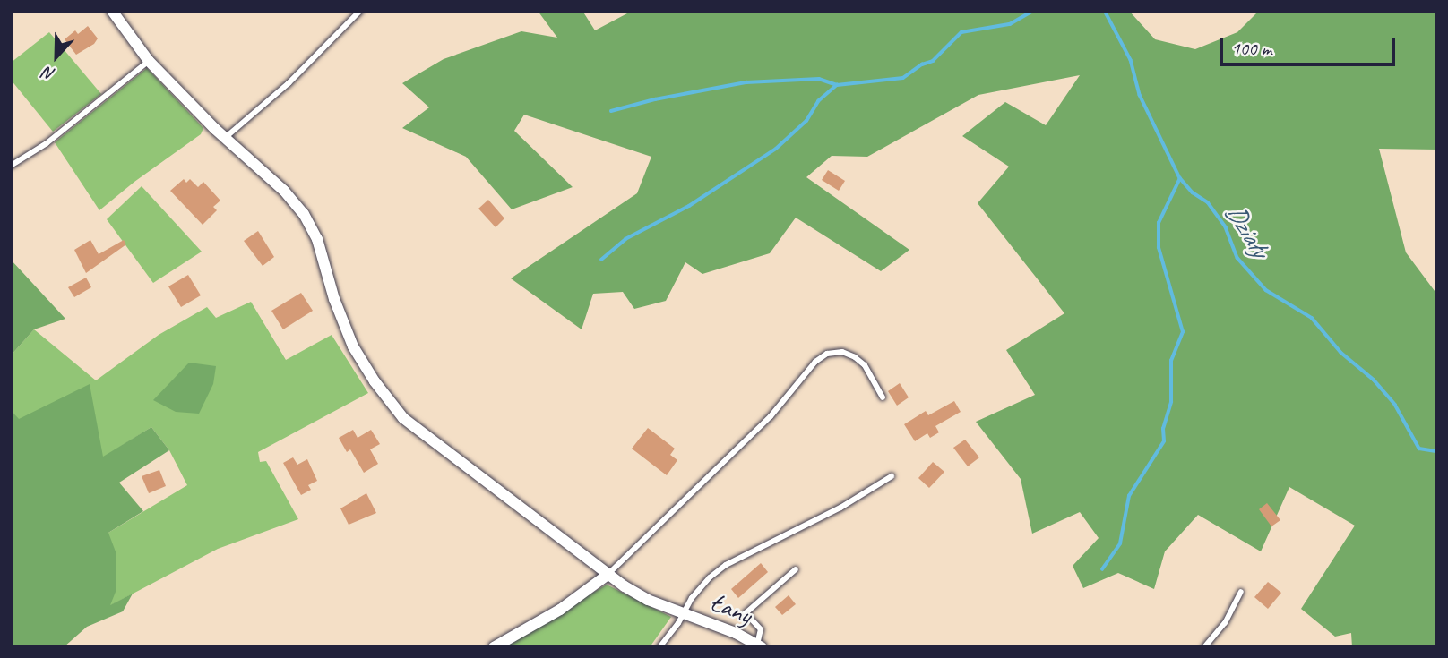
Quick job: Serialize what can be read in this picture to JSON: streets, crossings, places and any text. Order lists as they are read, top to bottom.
{
  "streets": {
    "street": ["Łany"]
  },
  "water": ["Działy"],
  "scale_bar": "100 m",
  "north": "bottom"
}
